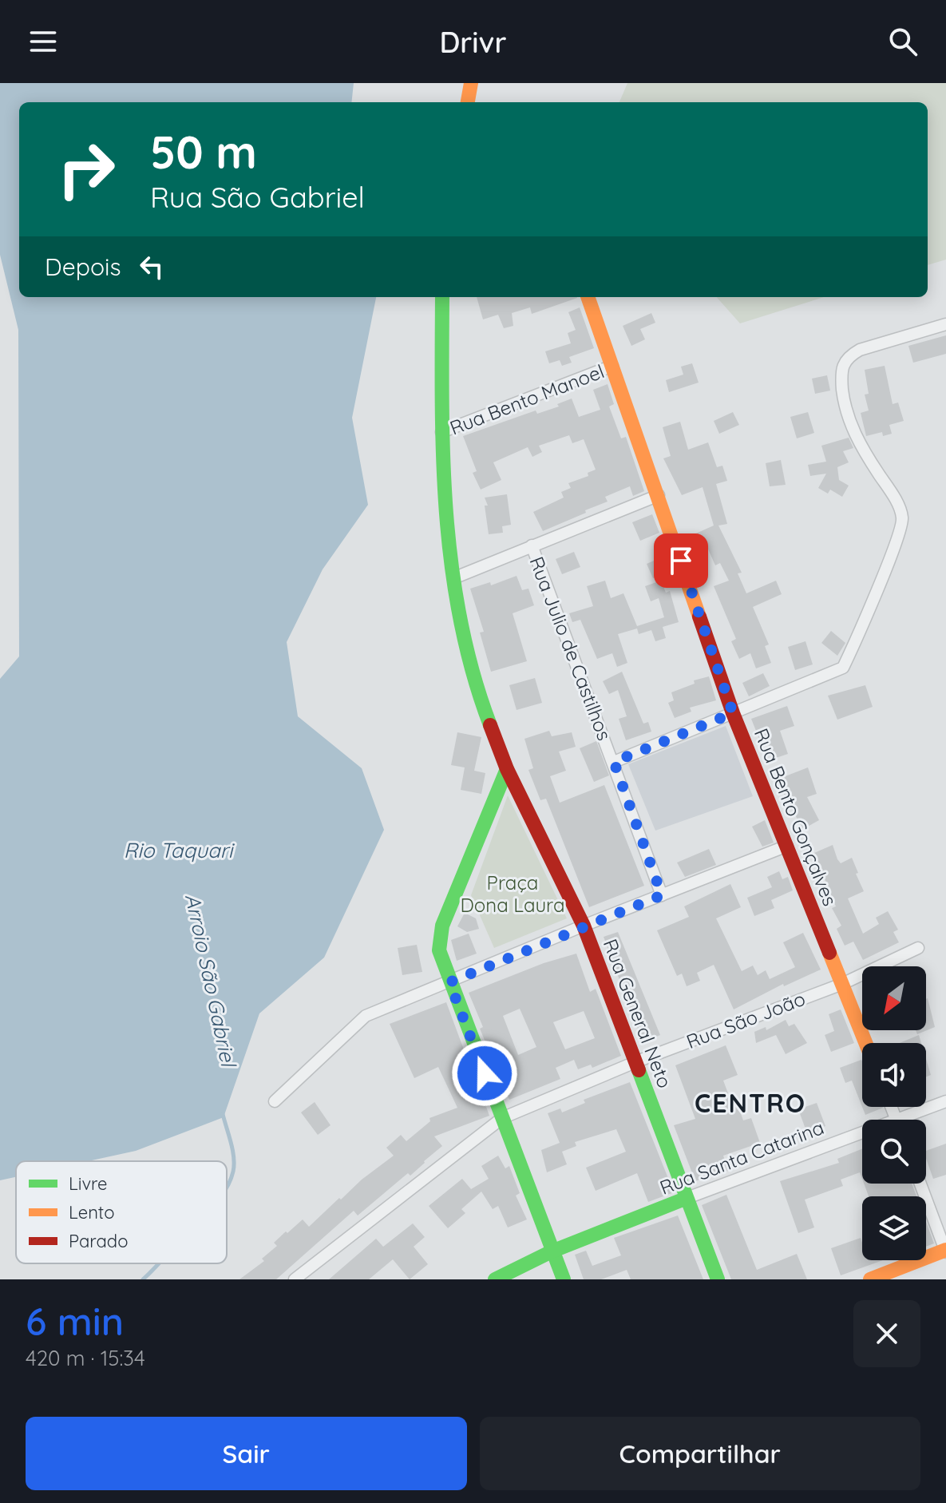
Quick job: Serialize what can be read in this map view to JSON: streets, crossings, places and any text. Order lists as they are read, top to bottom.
{
  "streets": {
    "street": [
      "Rua Bento Manoel",
      "Rua Julio de Castilhos",
      "Rua Bento Gonçalves",
      "Rua General Neto",
      "Rua São João",
      "Rua Santa Catarina"
    ]
  },
  "crossings": [
    ["Rua Bento Manoel", "Rua Bento Gonçalves"],
    ["Rua Bento Manoel", "Rua General Neto"],
    ["Rua Bento Gonçalves", "Rua São João"],
    ["Rua General Neto", "Rua São João"],
    ["Rua General Neto", "Rua Santa Catarina"]
  ],
  "districts": ["CENTRO"],
  "water": ["Rio Taquari", "Arroio São Gabriel"],
  "parks": ["Praça Dona Laura"],
  "legend": ["Livre", "Lento", "Parado"],
  "north": "bottom left",
  "page": {
    "header": "Drivr",
    "turn": ["50 m", "Rua São Gabriel"],
    "then": "Depois",
    "heading": ["6 min", "420 m · 15:34"],
    "buttons": ["Sair", "Compartilhar"]
  }
}
